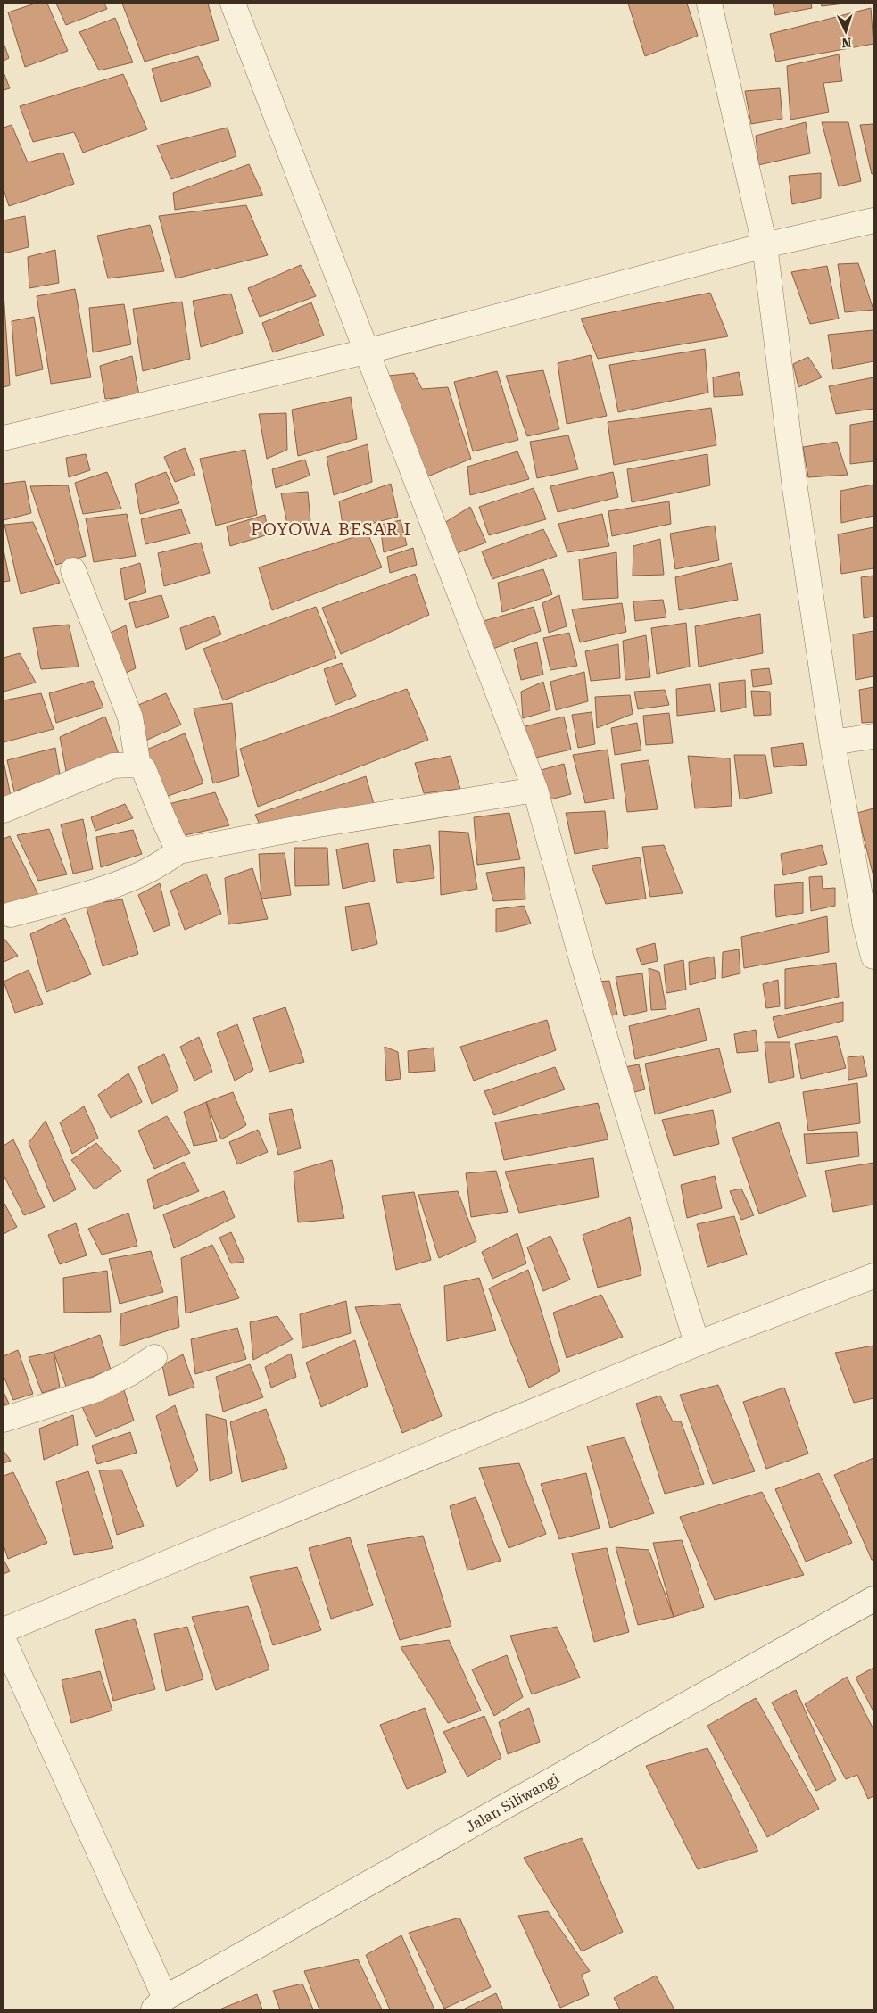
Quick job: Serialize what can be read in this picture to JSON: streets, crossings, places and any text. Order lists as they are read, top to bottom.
{
  "streets": {
    "street": ["Jalan Siliwangi"]
  },
  "districts": ["POYOWA BESAR I"],
  "north": "bottom"
}
